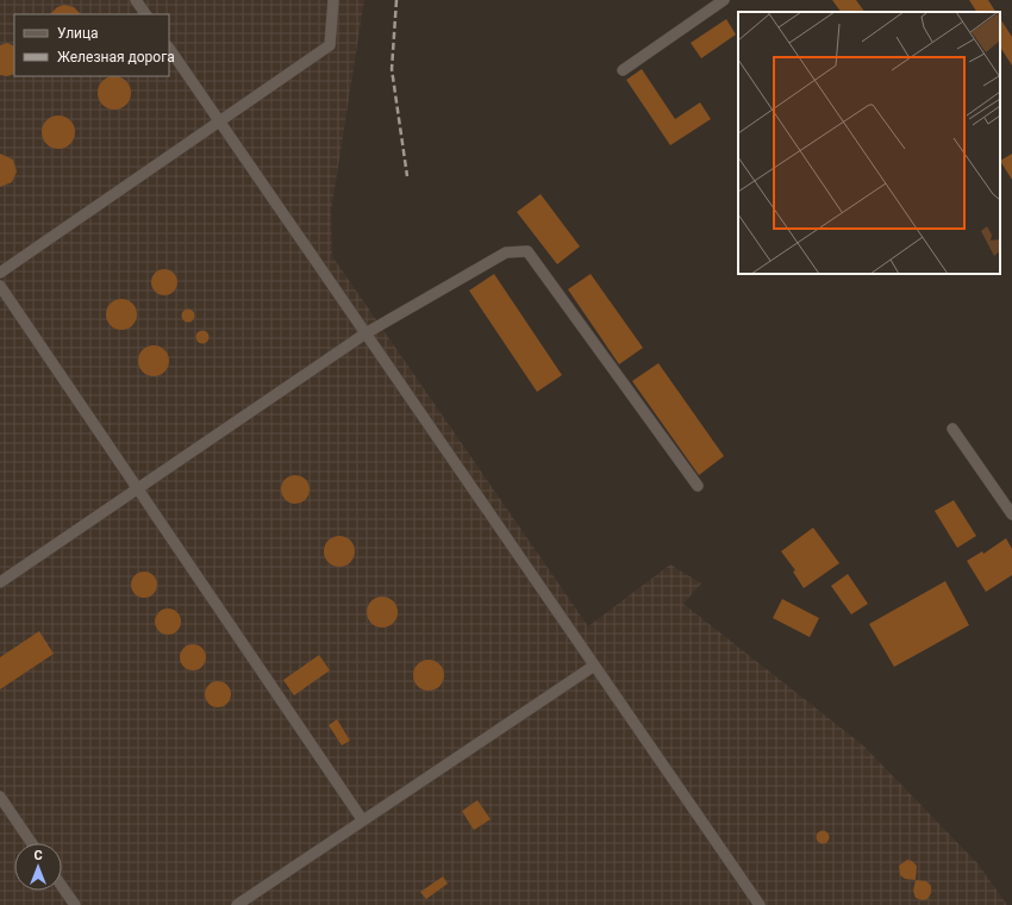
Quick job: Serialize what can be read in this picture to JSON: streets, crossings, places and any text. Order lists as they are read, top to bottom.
{
  "legend": ["Улица", "Железная дорога"],
  "north": "top"
}
